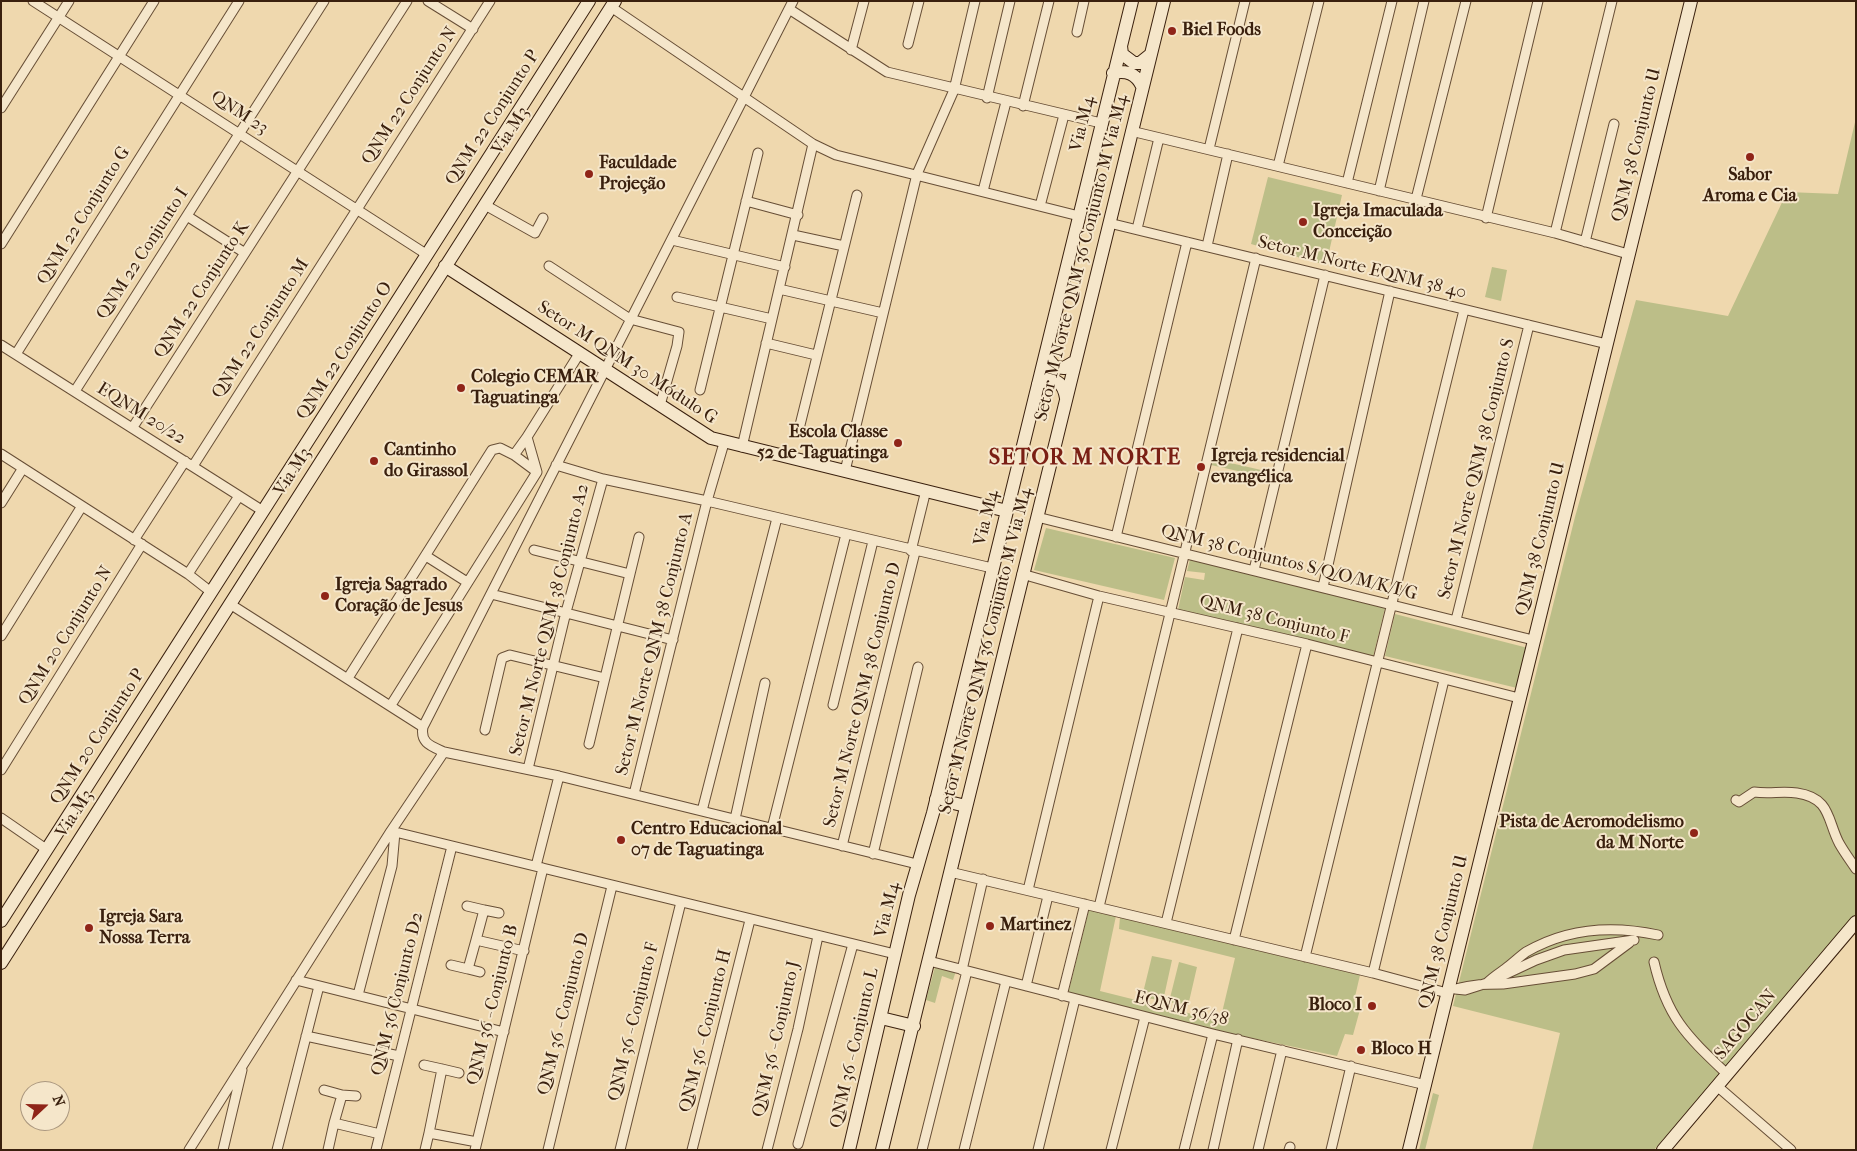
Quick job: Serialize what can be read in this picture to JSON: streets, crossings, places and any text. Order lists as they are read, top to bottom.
{
  "streets": {
    "main road": [
      "QNM 22 Conjunto P",
      "Via M4",
      "Via M3",
      "QNM 38 Conjunto U",
      "Setor M Norte QNM 36 Conjunto M Via M4",
      "QNM 22 Conjunto O",
      "Setor M QNM 30 Módulo G",
      "QNM 20 Conjunto P",
      "SAGOCAN",
      "QNM 36 - Conjunto L"
    ],
    "street": [
      "QNM 22 Conjunto N",
      "QNM 23",
      "QNM 22 Conjunto G",
      "QNM 22 Conjunto I",
      "Setor M Norte EQNM 38 40",
      "QNM 22 Conjunto K",
      "QNM 22 Conjunto M",
      "EQNM 20/22",
      "Setor M Norte QNM 38 Conjunto S",
      "QNM 38 Conjuntos S/Q/O/M/K/I/G",
      "Setor M Norte QNM 38 Conjunto A2",
      "QNM 38 Conjunto F",
      "QNM 20 Conjunto N",
      "Setor M Norte QNM 38 Conjunto A",
      "Setor M Norte QNM 38 Conjunto D",
      "QNM 36 Conjunto D2",
      "QNM 36 - Conjunto B",
      "EQNM 36/38",
      "QNM 36 - Conjunto D",
      "QNM 36 - Conjunto F",
      "QNM 36 - Conjunto H",
      "QNM 36 - Conjunto J"
    ]
  },
  "crossings": [
    ["QNM 22 Conjunto N", "QNM 23"],
    ["QNM 22 Conjunto N", "QNM 22 Conjunto M"],
    ["QNM 23", "QNM 22 Conjunto P"],
    ["QNM 23", "QNM 22 Conjunto G"],
    ["QNM 23", "QNM 22 Conjunto I"],
    ["QNM 23", "QNM 22 Conjunto K"],
    ["QNM 23", "QNM 22 Conjunto M"],
    ["QNM 23", "QNM 22 Conjunto O"],
    ["QNM 22 Conjunto P", "QNM 22 Conjunto O"],
    ["Via M4", "Setor M QNM 30 Módulo G"],
    ["Via M4", "QNM 36 - Conjunto L"],
    ["Via M3", "Setor M QNM 30 Módulo G"],
    ["QNM 38 Conjunto U", "Setor M Norte EQNM 38 40"],
    ["QNM 38 Conjunto U", "QNM 38 Conjuntos S/Q/O/M/K/I/G"],
    ["QNM 38 Conjunto U", "QNM 38 Conjunto F"],
    ["QNM 38 Conjunto U", "EQNM 36/38"],
    ["QNM 22 Conjunto G", "EQNM 20/22"],
    ["QNM 22 Conjunto I", "EQNM 20/22"],
    ["Setor M Norte QNM 36 Conjunto M Via M4", "Setor M Norte EQNM 38 40"],
    ["Setor M Norte QNM 36 Conjunto M Via M4", "QNM 38 Conjuntos S/Q/O/M/K/I/G"],
    ["Setor M Norte QNM 36 Conjunto M Via M4", "QNM 38 Conjunto F"],
    ["Setor M Norte QNM 36 Conjunto M Via M4", "EQNM 36/38"],
    ["Setor M Norte EQNM 38 40", "Setor M Norte QNM 38 Conjunto S"],
    ["QNM 22 Conjunto K", "EQNM 20/22"],
    ["QNM 22 Conjunto M", "EQNM 20/22"],
    ["QNM 22 Conjunto M", "QNM 20 Conjunto N"],
    ["QNM 22 Conjunto O", "EQNM 20/22"],
    ["QNM 22 Conjunto O", "QNM 20 Conjunto P"],
    ["Setor M QNM 30 Módulo G", "Setor M Norte QNM 38 Conjunto A"],
    ["Setor M QNM 30 Módulo G", "Setor M Norte QNM 38 Conjunto D"],
    ["Setor M Norte QNM 38 Conjunto S", "QNM 38 Conjuntos S/Q/O/M/K/I/G"]
  ],
  "districts": ["SETOR M NORTE"],
  "places": [
    "Biel Foods",
    "Sabor Aroma e Cia",
    "Faculdade Projeção",
    "Igreja Imaculada Conceição",
    "Colegio CEMAR Taguatinga",
    "Escola Classe 52 de Taguatinga",
    "Cantinho do Girassol",
    "Igreja residencial evangélica",
    "Igreja Sagrado Coração de Jesus",
    "Pista de Aeromodelismo da M Norte",
    "Centro Educacional 07 de Taguatinga",
    "Martinez",
    "Igreja Sara Nossa Terra",
    "Bloco I",
    "Bloco H"
  ],
  "north": "right"
}
